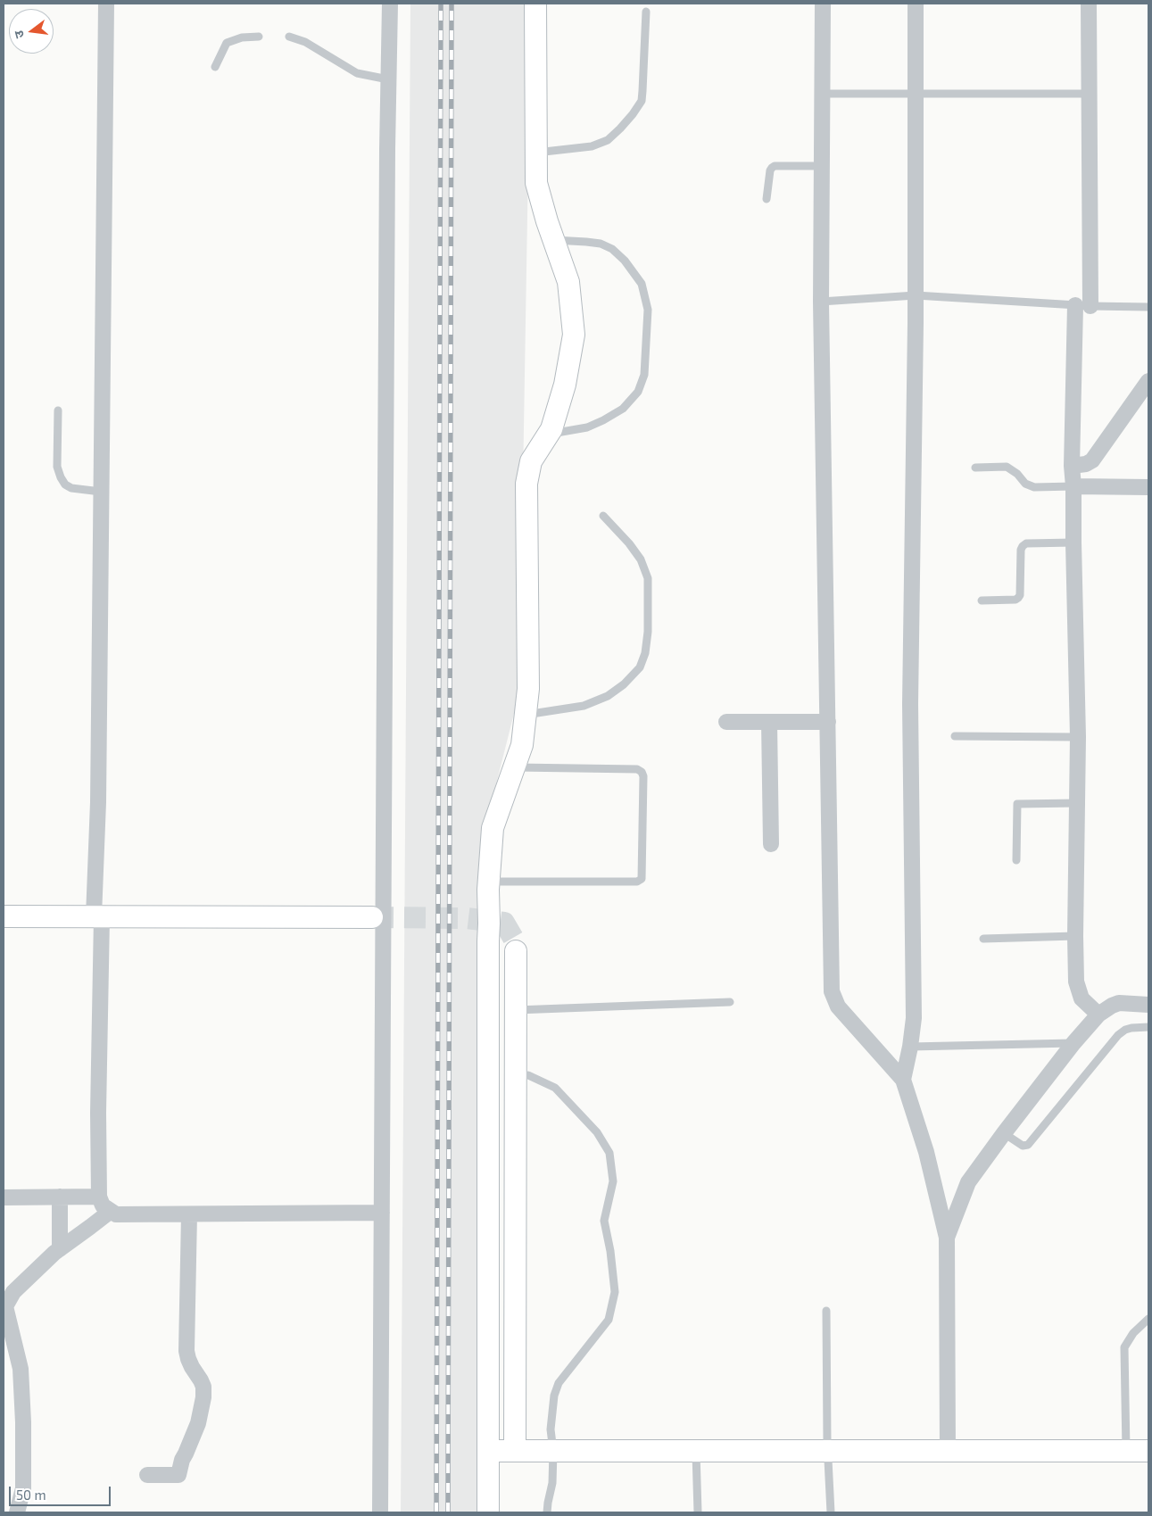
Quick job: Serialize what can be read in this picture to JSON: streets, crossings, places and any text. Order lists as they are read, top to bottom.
{
  "scale_bar": "50 m",
  "north": "left"
}
